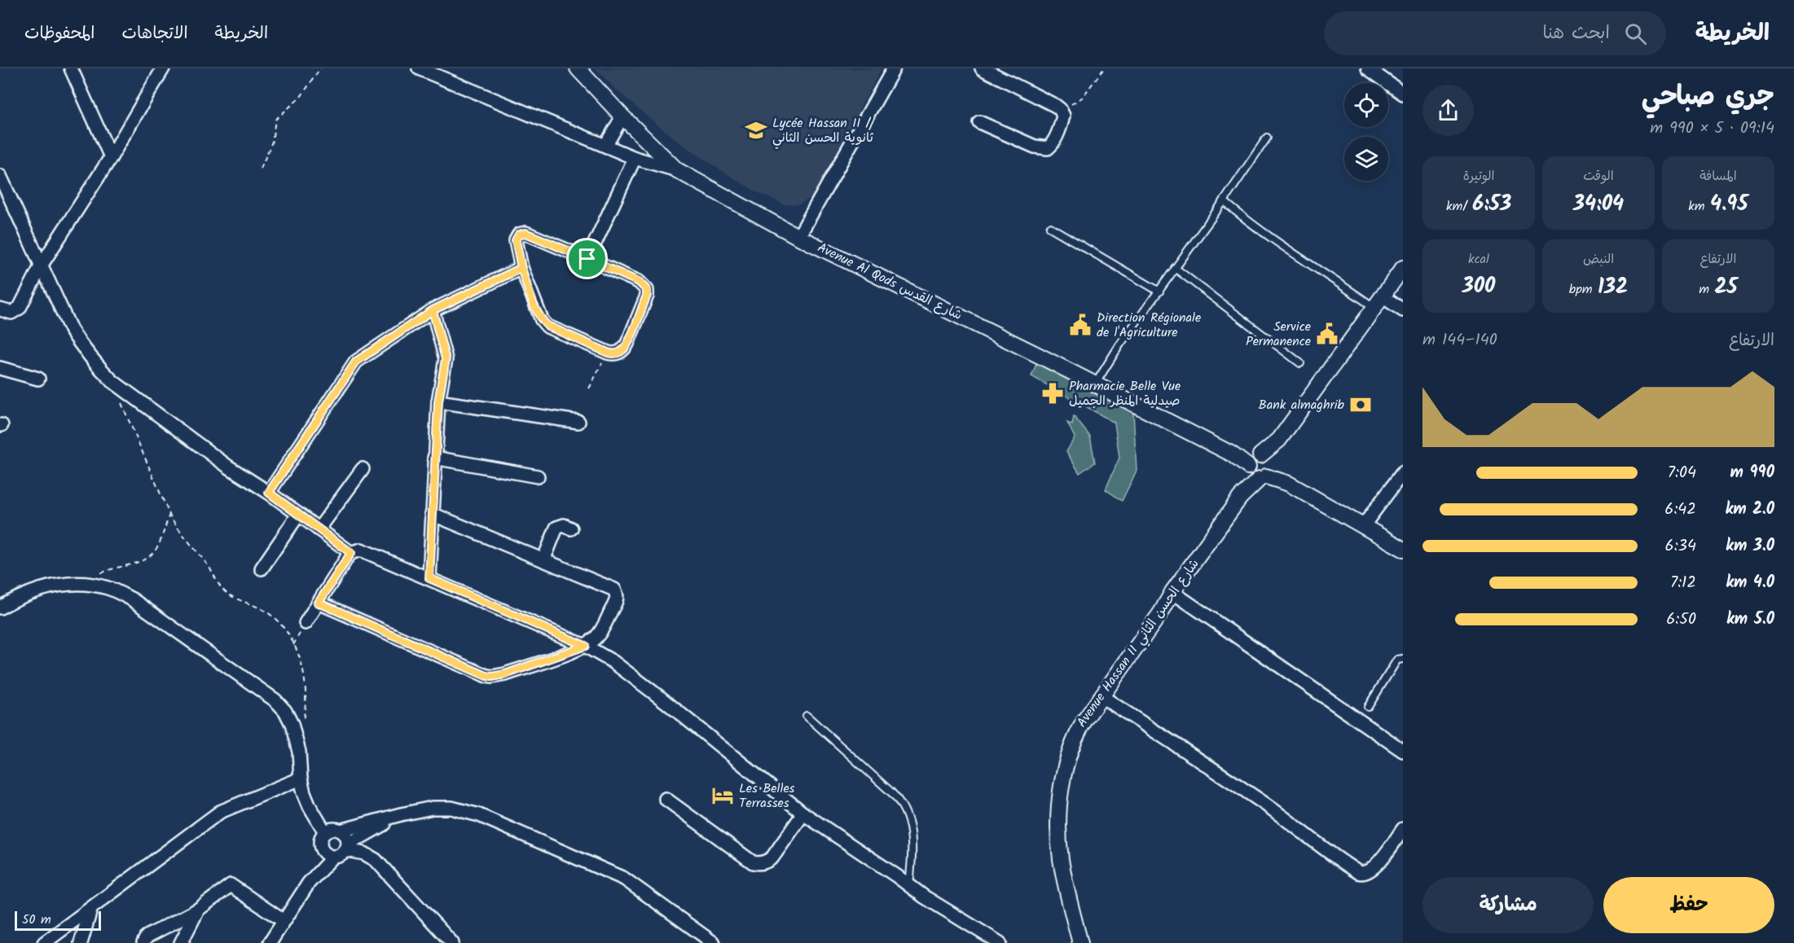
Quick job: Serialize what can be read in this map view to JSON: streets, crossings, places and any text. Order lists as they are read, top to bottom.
{
  "streets": {
    "street": ["Avenue Al Qods شارع القدس", "Avenue Hassan II شارع الحسن الثاني"]
  },
  "crossings": [
    ["Avenue Al Qods شارع القدس", "Avenue Hassan II شارع الحسن الثاني"]
  ],
  "places": {
    "school or university": ["Lycée Hassan II / ثانوية الحسن الثاني"],
    "public building": ["Direction Régionale de l'Agriculture", "Service Permanence"],
    "pharmacy": ["Pharmacie Belle Vue صيدلية المنظر الجميل"],
    "bank": ["Bank almaghrib"],
    "hotel": ["Les Belles Terrasses"]
  },
  "scale_bar": "50 m",
  "page": {
    "header": "الخريطة",
    "search": "ابحث هنا",
    "nav": ["الخريطة", "الاتجاهات", "المحفوظات"],
    "heading": ["جري صباحي", "09:14 · 5 × 990 m"],
    "stats": [
      ["المسافة", "4.95 km"],
      ["الوقت", "34:04"],
      ["الوتيرة", "6:53 /km"],
      ["الارتفاع", "25 m"],
      ["النبض", "132 bpm"],
      ["kcal", "300"]
    ],
    "chart": ["الارتفاع", "140–144 m"],
    "list": [
      {
        "name": "990 m",
        "note": "7:04"
      },
      {
        "name": "2.0 km",
        "note": "6:42"
      },
      {
        "name": "3.0 km",
        "note": "6:34"
      },
      {
        "name": "4.0 km",
        "note": "7:12"
      },
      {
        "name": "5.0 km",
        "note": "6:50"
      }
    ],
    "buttons": ["حفظ", "مشاركة"],
    "scale": "50 m"
  }
}
